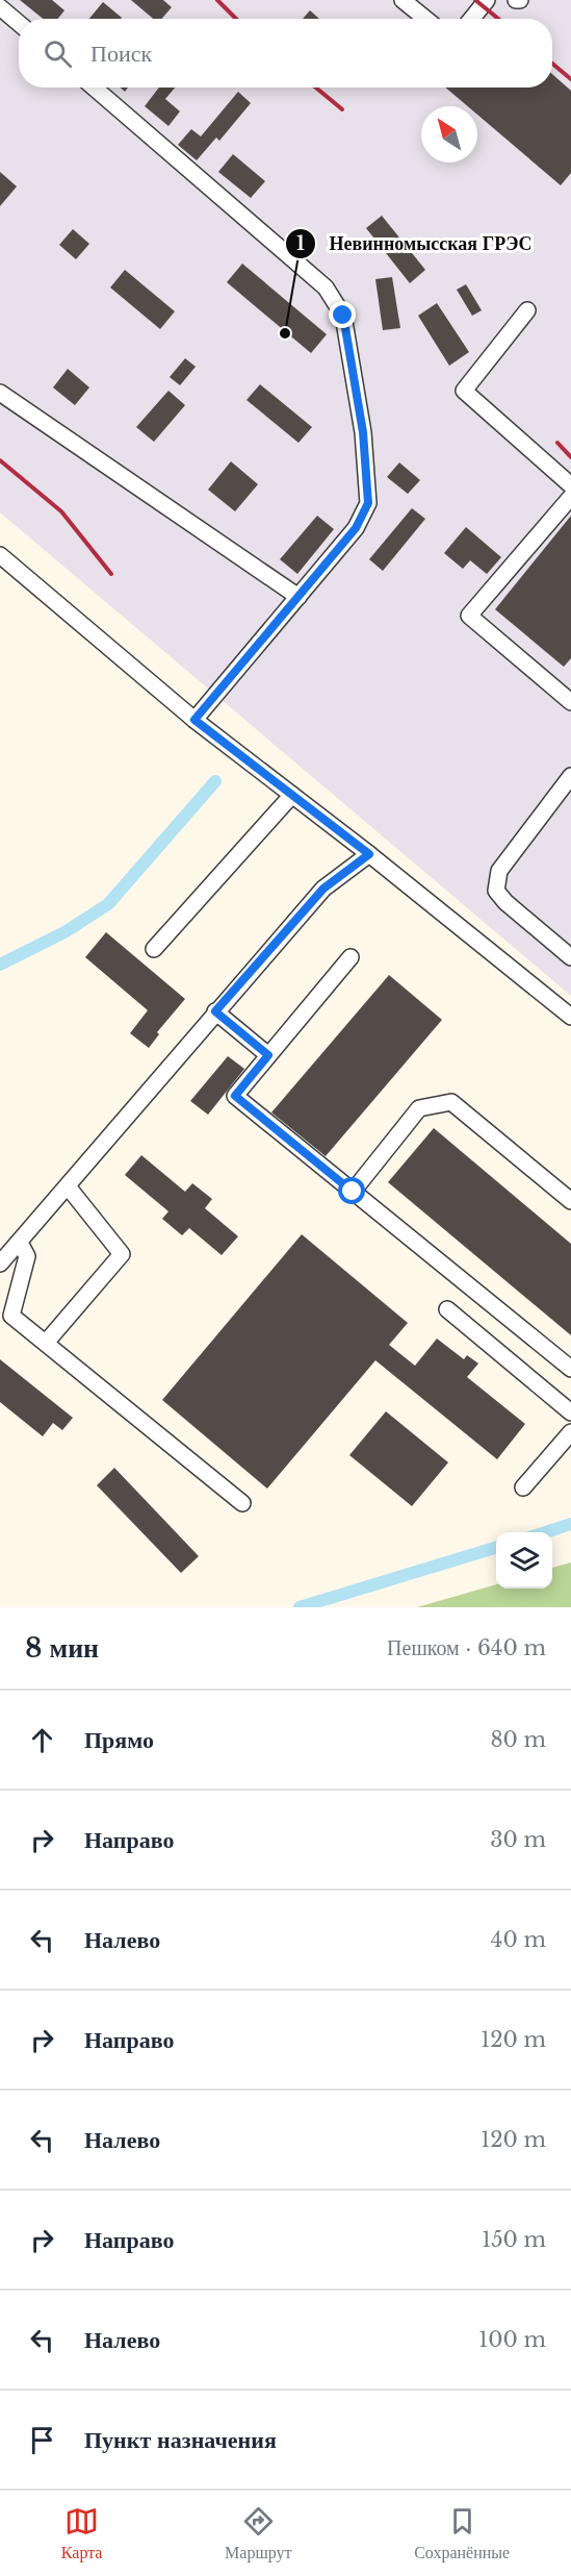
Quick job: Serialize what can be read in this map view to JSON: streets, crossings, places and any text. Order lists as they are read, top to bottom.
{
  "places": ["Невинномысская ГРЭС"],
  "north": "top left",
  "page": {
    "search": "Поиск",
    "heading": ["8 мин", "Пешком · 640 m"],
    "list": [
      ["Прямо", "80 m"],
      ["Направо", "30 m"],
      ["Налево", "40 m"],
      ["Направо", "120 m"],
      ["Налево", "120 m"],
      ["Направо", "150 m"],
      ["Налево", "100 m"],
      "Пункт назначения"
    ],
    "nav": ["Карта", "Маршрут", "Сохранённые"]
  }
}
